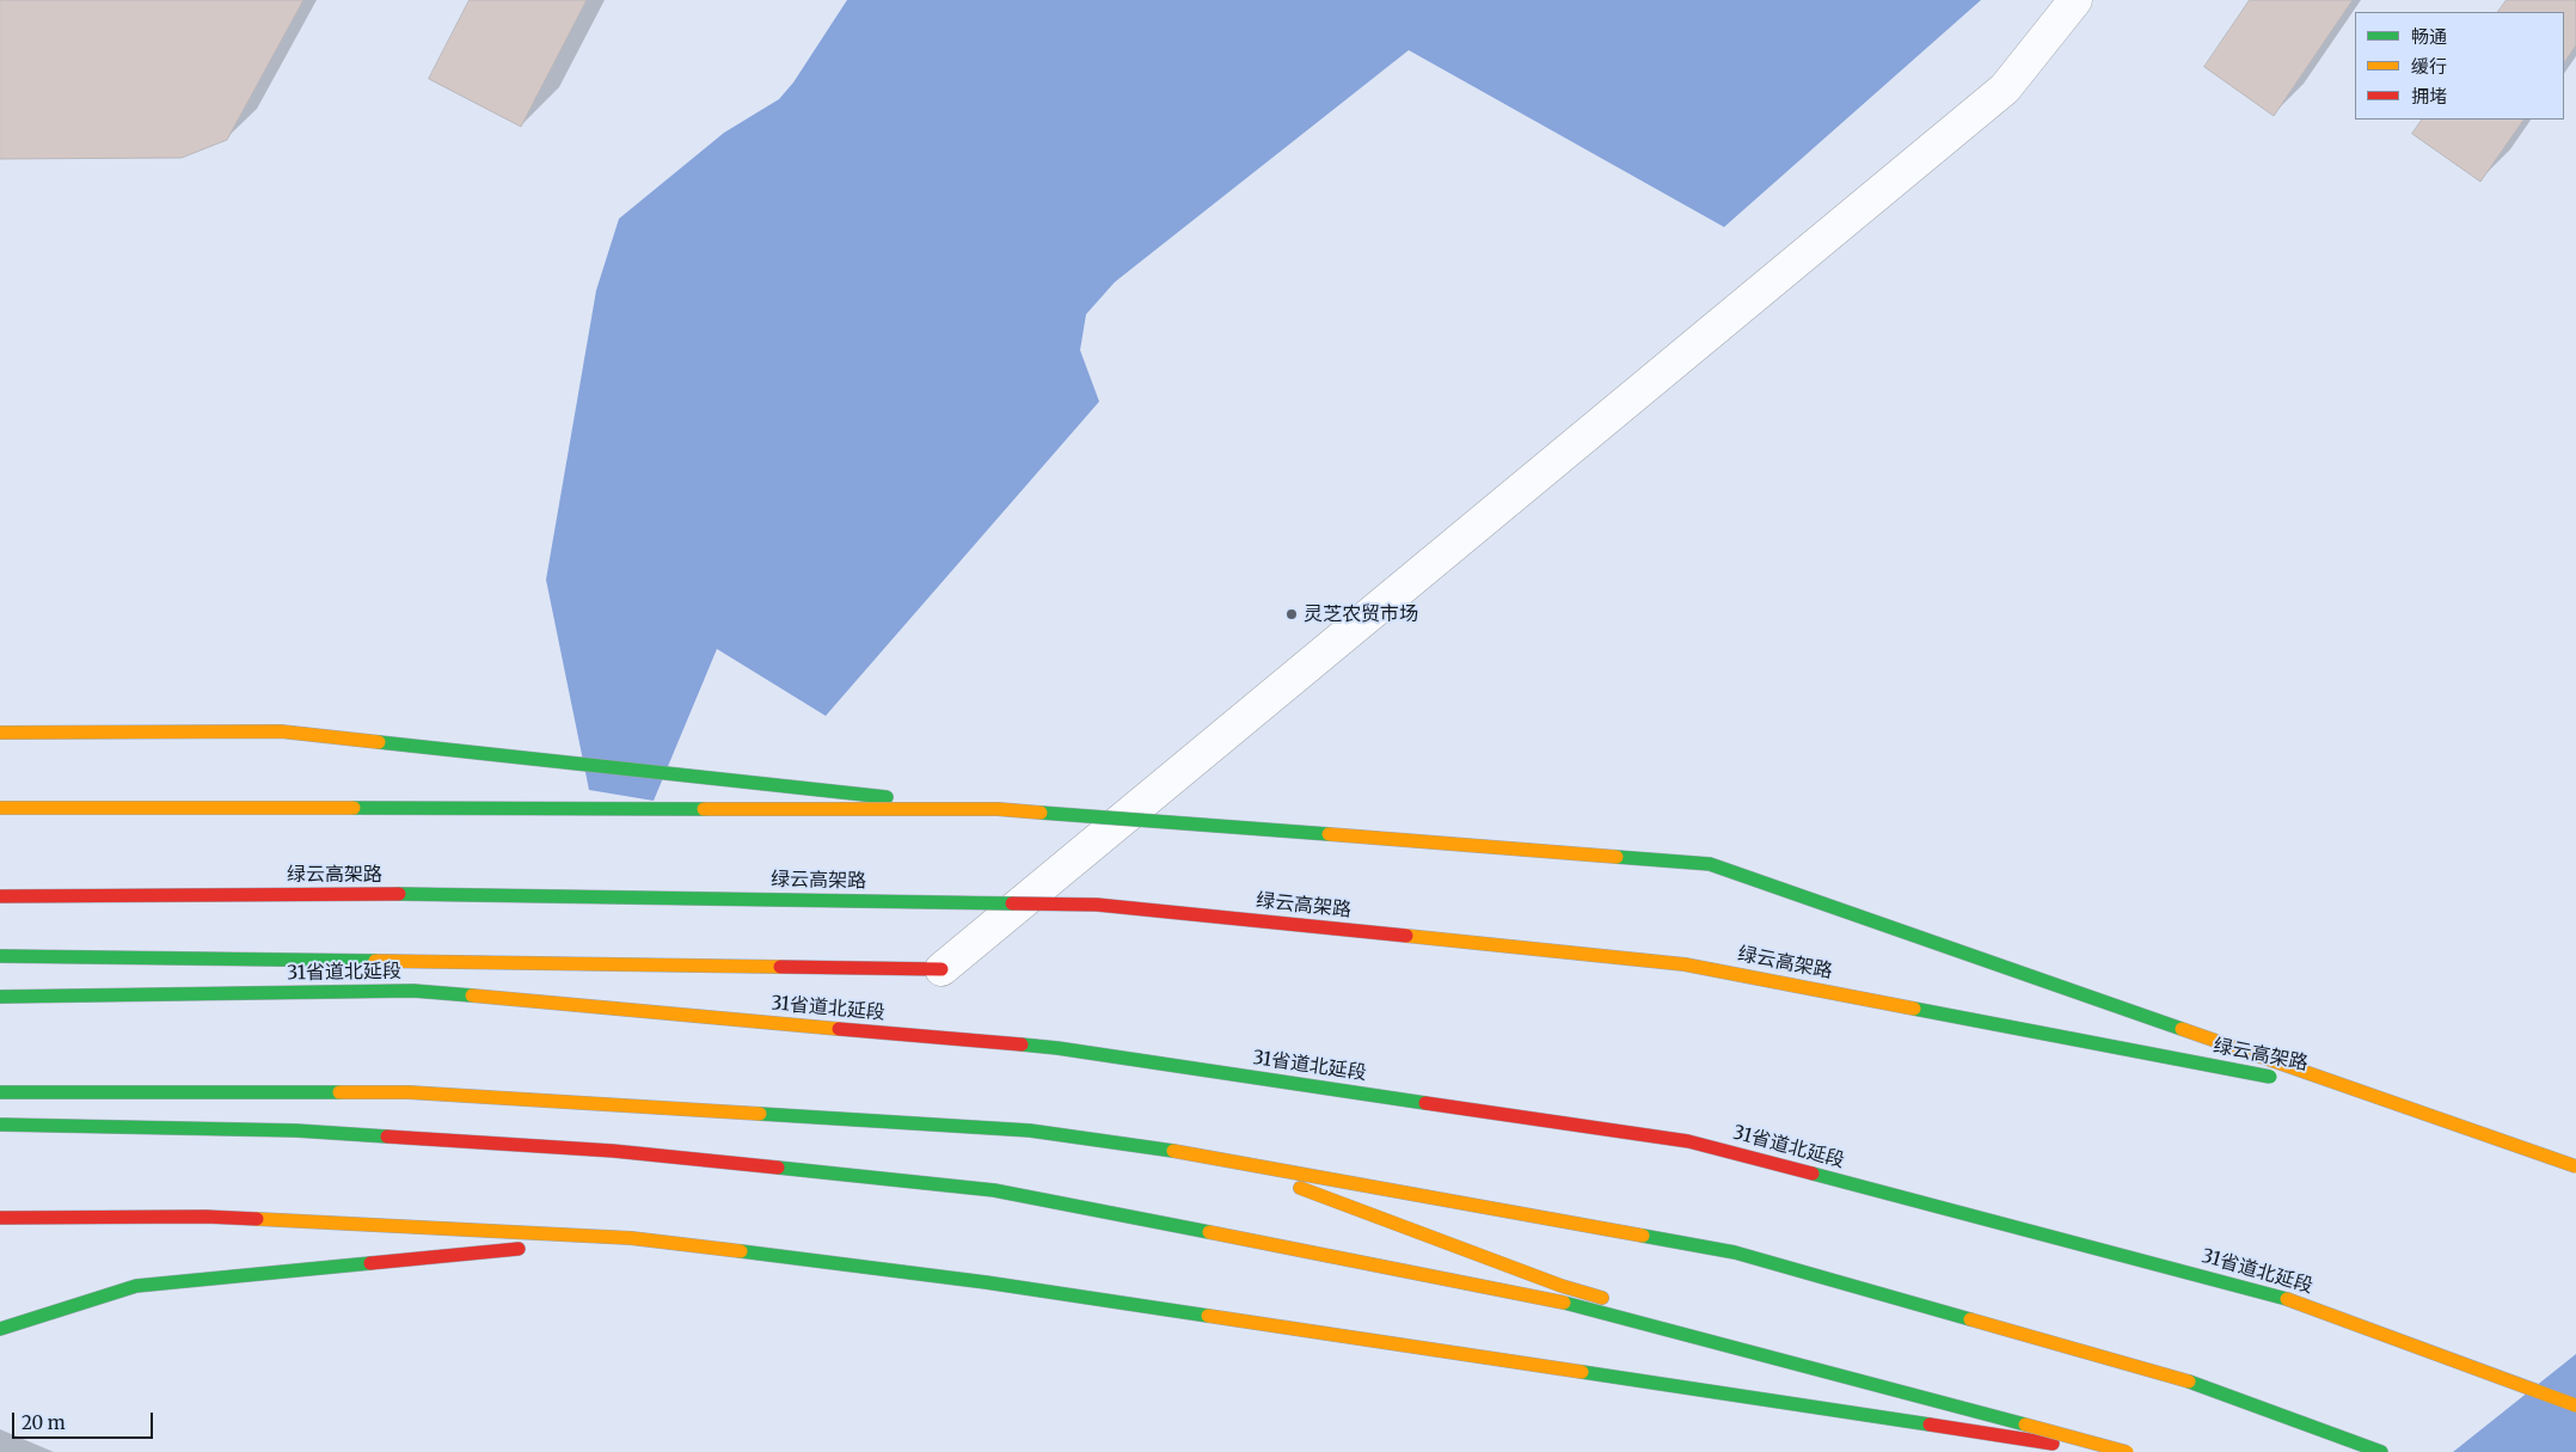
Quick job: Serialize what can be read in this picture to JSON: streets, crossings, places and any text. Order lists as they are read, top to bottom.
{
  "streets": {
    "main road": ["绿云高架路", "31省道北延段"]
  },
  "places": ["灵芝农贸市场"],
  "legend": ["畅通", "缓行", "拥堵"],
  "scale_bar": "20 m"
}
